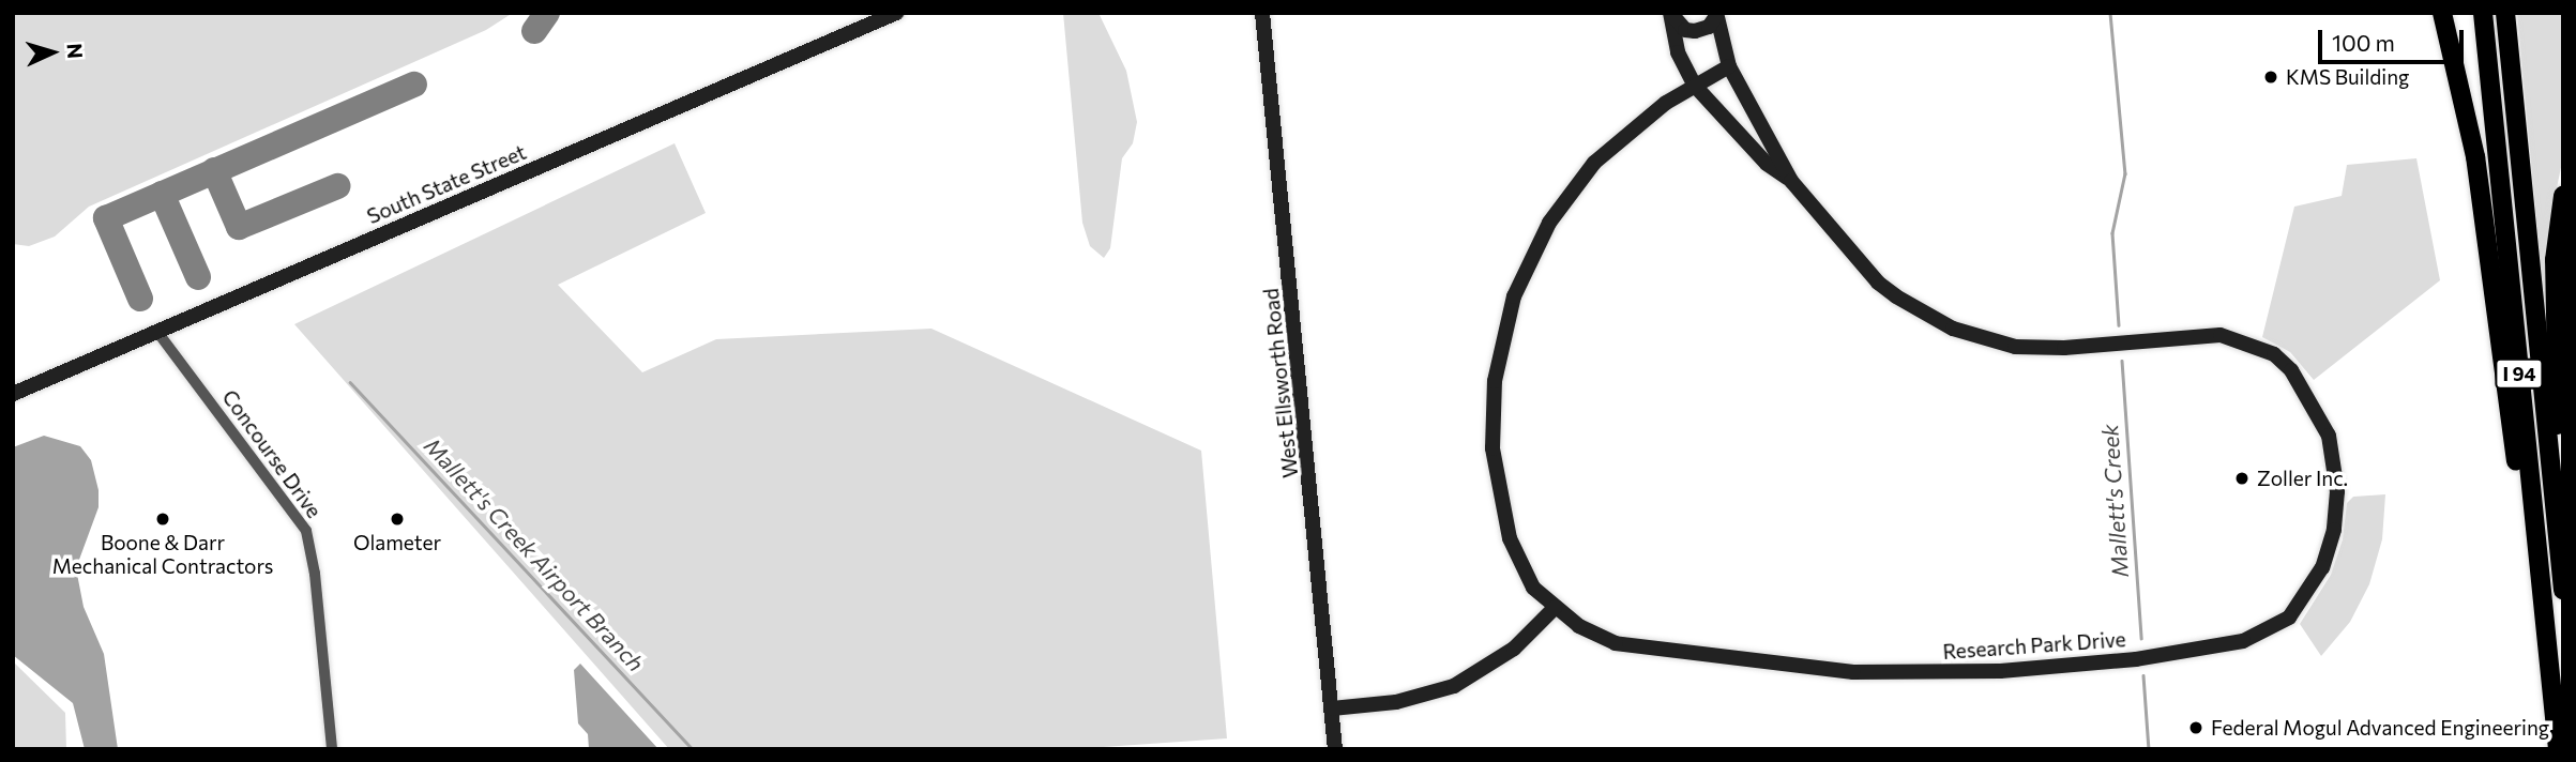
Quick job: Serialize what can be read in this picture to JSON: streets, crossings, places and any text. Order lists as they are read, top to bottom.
{
  "streets": {
    "highway": ["I 94"],
    "street": [
      "South State Street",
      "West Ellsworth Road",
      "Concourse Drive",
      "Research Park Drive"
    ]
  },
  "crossings": [
    ["South State Street", "Concourse Drive"]
  ],
  "water": ["Mallett's Creek", "Mallett's Creek Airport Branch"],
  "places": [
    "KMS Building",
    "Zoller Inc.",
    "Boone & Darr Mechanical Contractors",
    "Olameter",
    "Federal Mogul Advanced Engineering"
  ],
  "scale_bar": "100 m",
  "north": "right"
}
